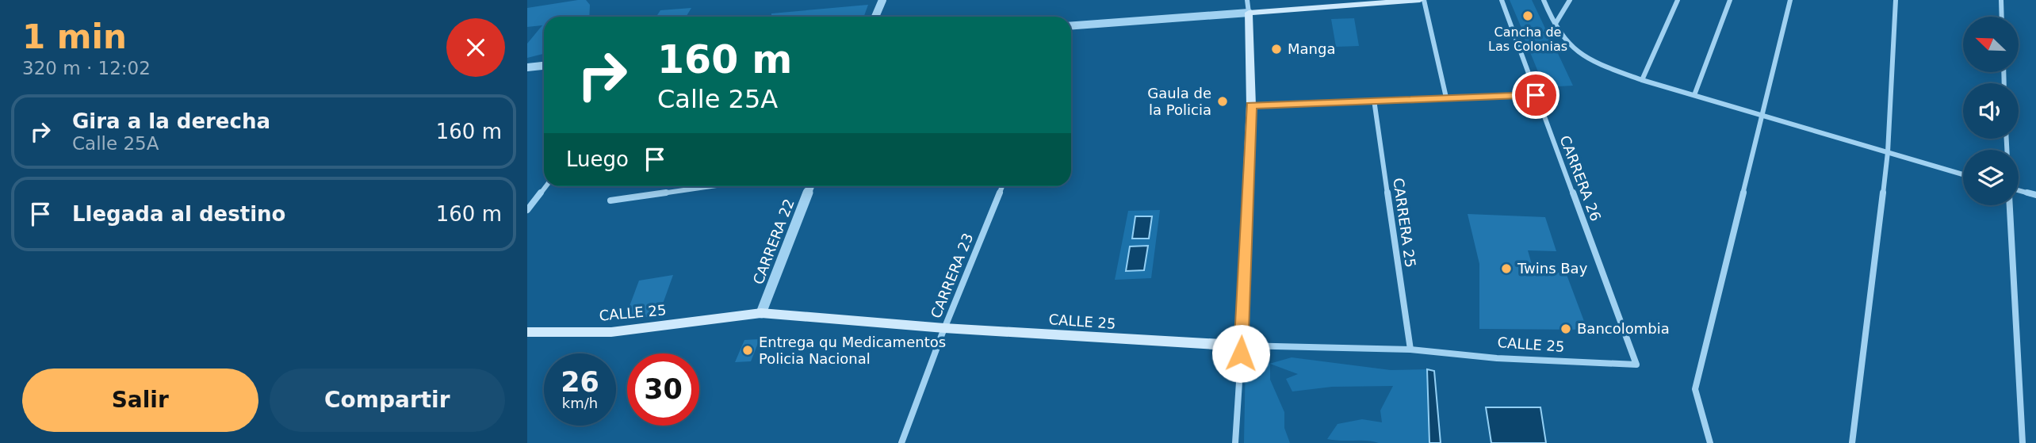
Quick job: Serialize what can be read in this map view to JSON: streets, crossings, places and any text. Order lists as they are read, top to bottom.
{
  "streets": {
    "main road": ["CALLE 25"],
    "street": [
      "CARRERA 26",
      "CARRERA 25",
      "CARRERA 22",
      "CARRERA 23"
    ]
  },
  "crossings": [
    ["CARRERA 26", "CALLE 25"],
    ["CARRERA 25", "CALLE 25"],
    ["CARRERA 22", "CALLE 25"],
    ["CARRERA 23", "CALLE 25"]
  ],
  "places": [
    "Cancha de Las Colonias",
    "Manga",
    "Gaula de la Policia",
    "Twins Bay",
    "Bancolombia",
    "Entrega qu Medicamentos Policia Nacional"
  ],
  "north": "top left",
  "page": {
    "heading": ["1 min", "320 m · 12:02"],
    "turn": ["160 m", "Calle 25A"],
    "list": [
      {
        "name": "Gira a la derecha",
        "note": "Calle 25A",
        "value": "160 m"
      },
      {
        "name": "Llegada al destino",
        "value": "160 m"
      }
    ],
    "then": "Luego",
    "speed": "26 km/h",
    "limit": "30",
    "buttons": ["Salir", "Compartir"]
  }
}
